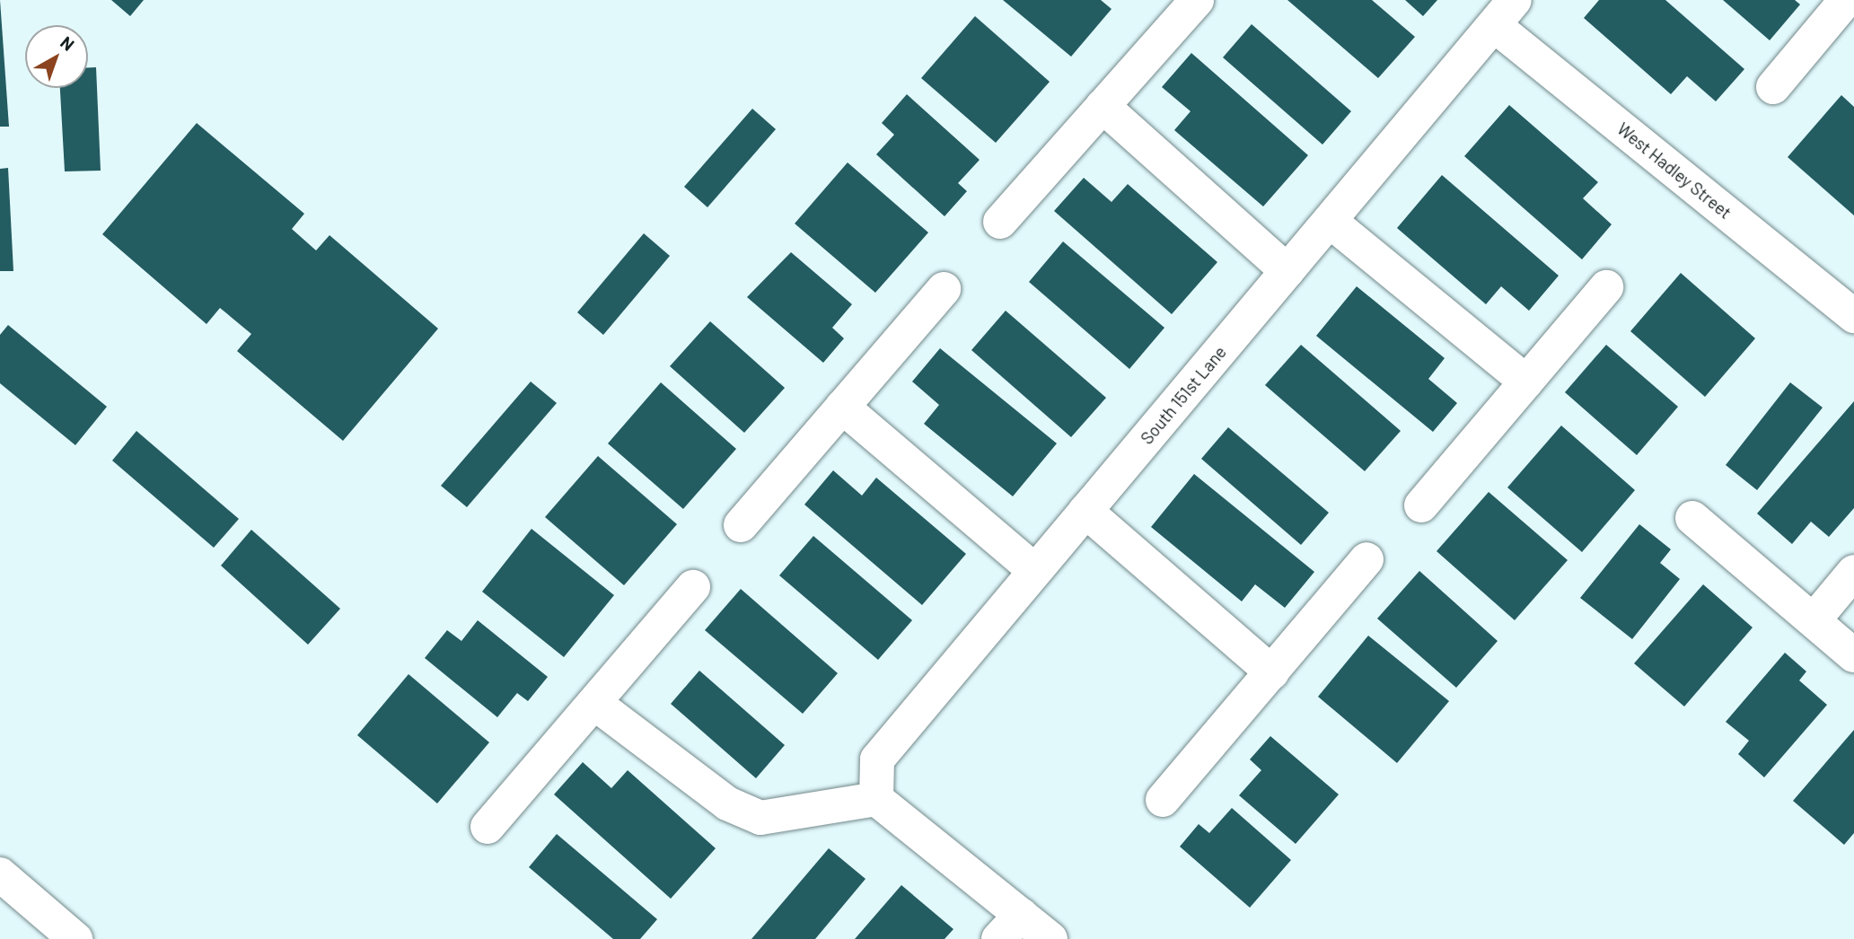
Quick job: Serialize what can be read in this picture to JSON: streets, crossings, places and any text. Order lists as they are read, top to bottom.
{
  "streets": {
    "street": ["West Hadley Street", "South 151st Lane"]
  },
  "crossings": [
    ["West Hadley Street", "South 151st Lane"]
  ],
  "north": "top right"
}
